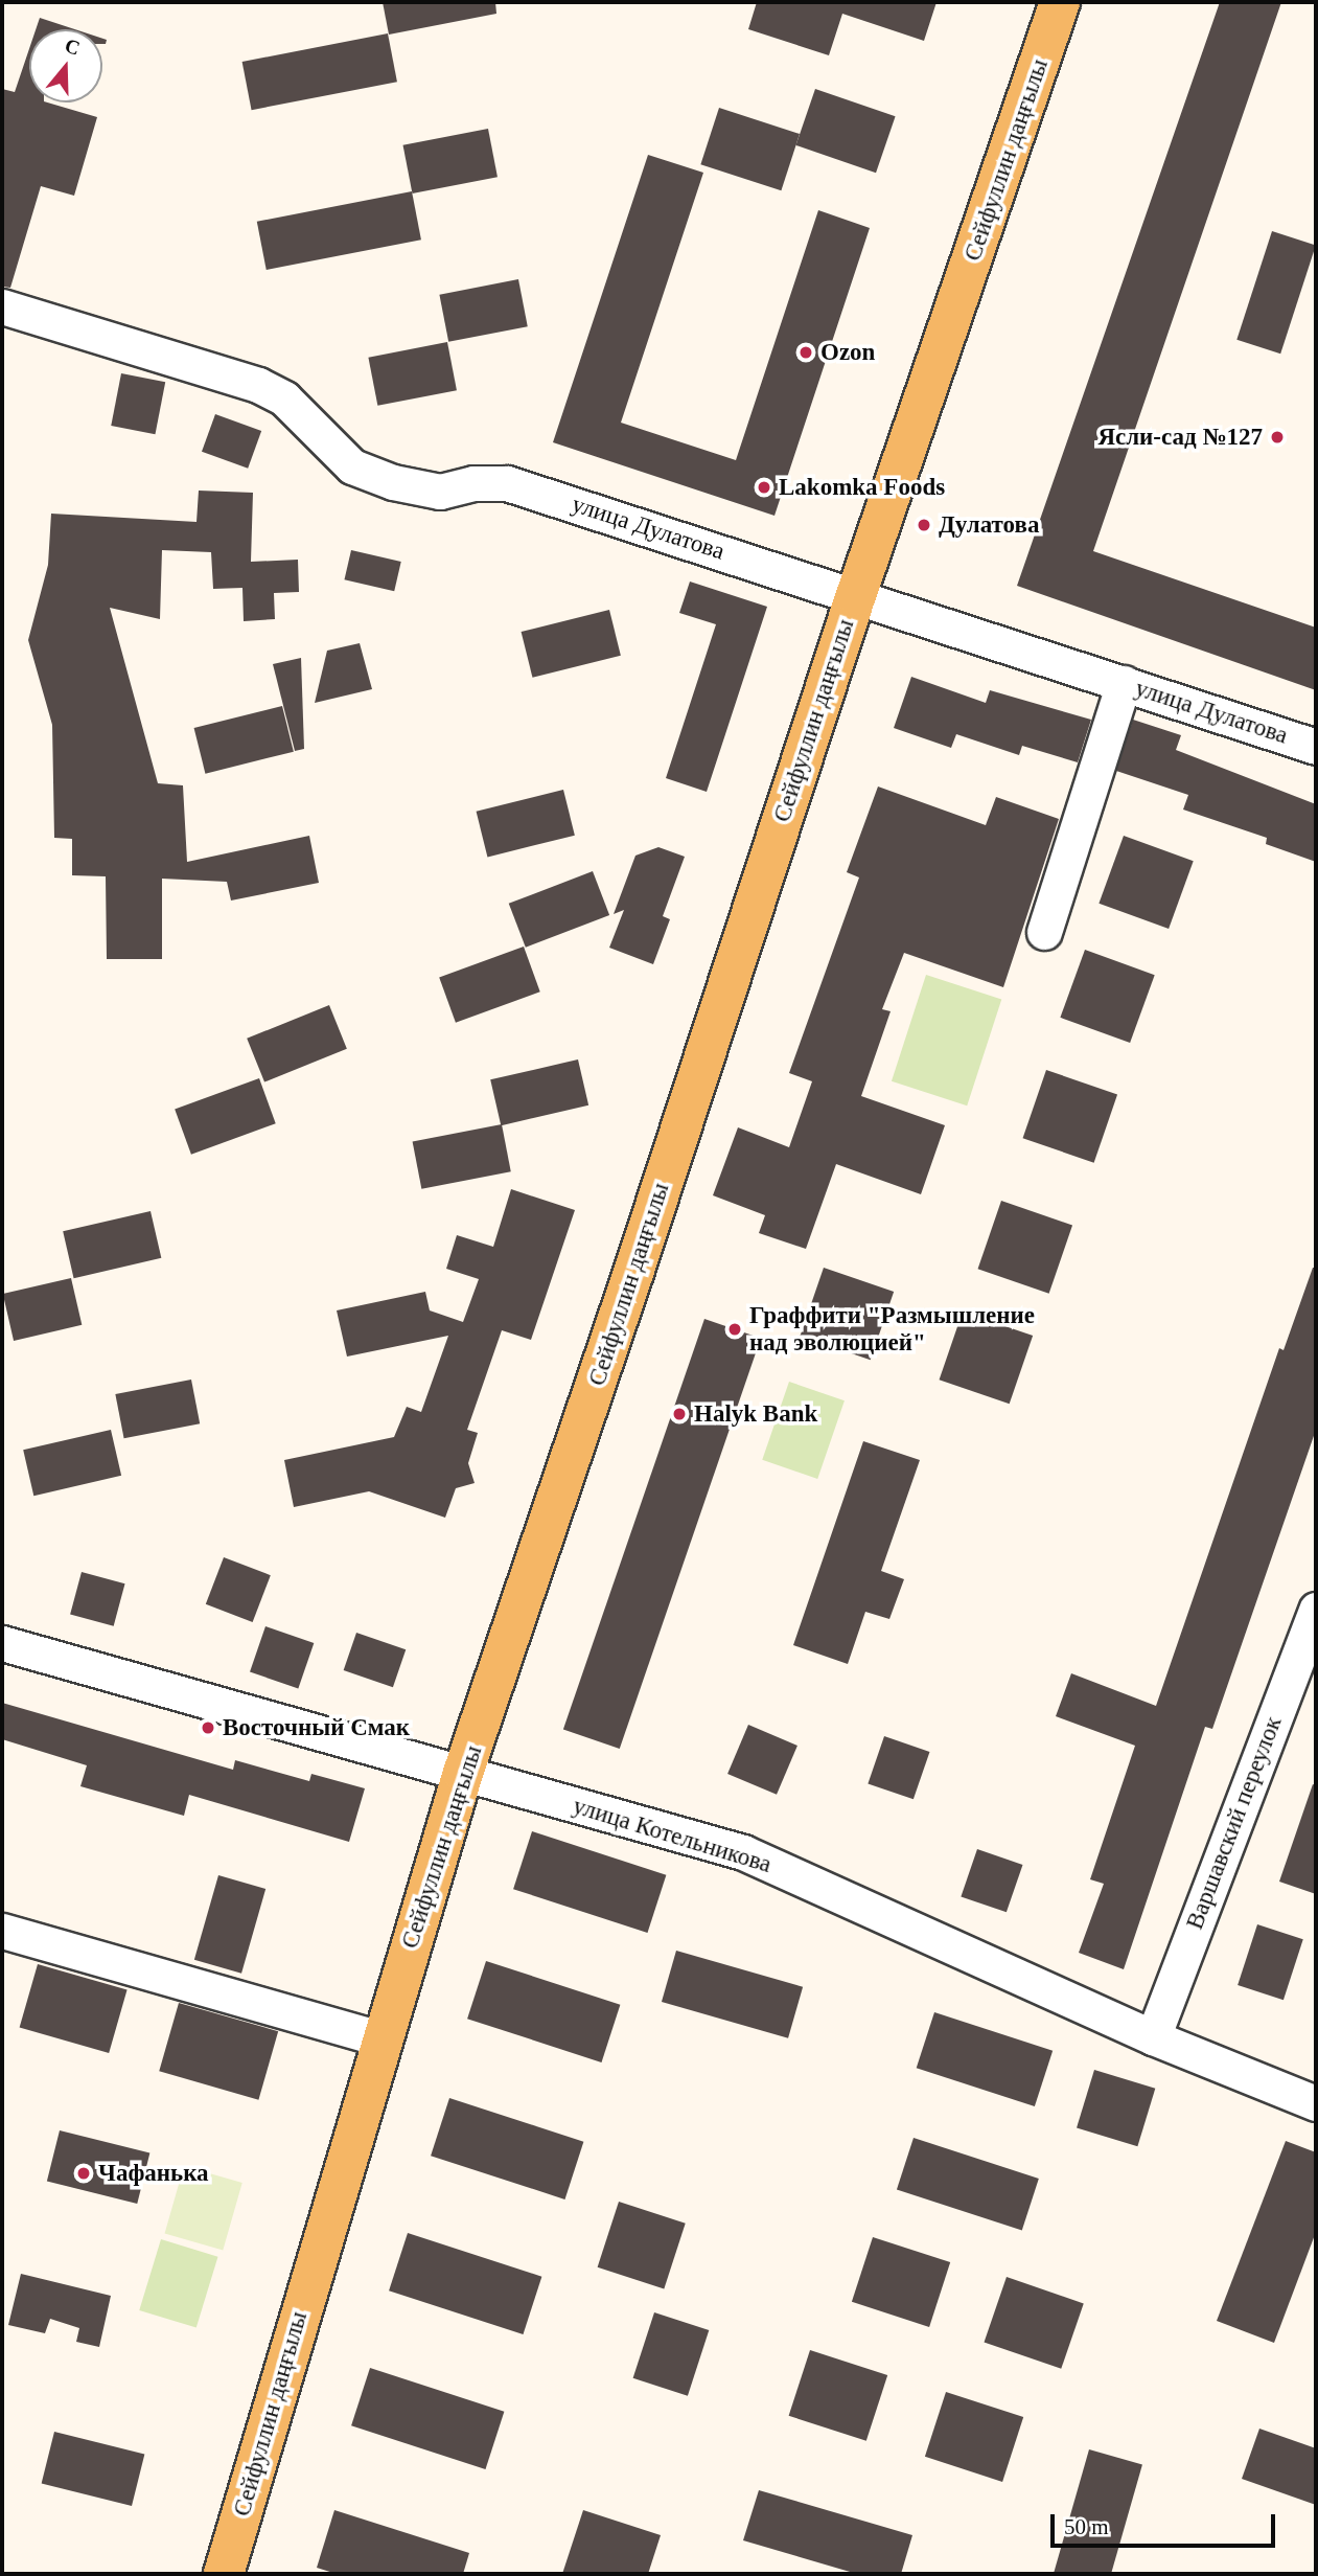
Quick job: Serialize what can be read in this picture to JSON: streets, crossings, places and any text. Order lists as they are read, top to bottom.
{
  "streets": {
    "main road": ["Сейфуллин даңғылы"],
    "street": ["улица Дулатова", "Варшавский переулок", "улица Котельникова"]
  },
  "crossings": [
    ["Сейфуллин даңғылы", "улица Дулатова"],
    ["Сейфуллин даңғылы", "улица Котельникова"],
    ["Варшавский переулок", "улица Котельникова"]
  ],
  "places": [
    "Ozon",
    "Ясли-сад №127",
    "Lakomka Foods",
    "Дулатова",
    "Граффити \"Размышление над эволюцией\"",
    "Halyk Bank",
    "Восточный Смак",
    "Чафанька"
  ],
  "scale_bar": "50 m",
  "north": "top"
}
